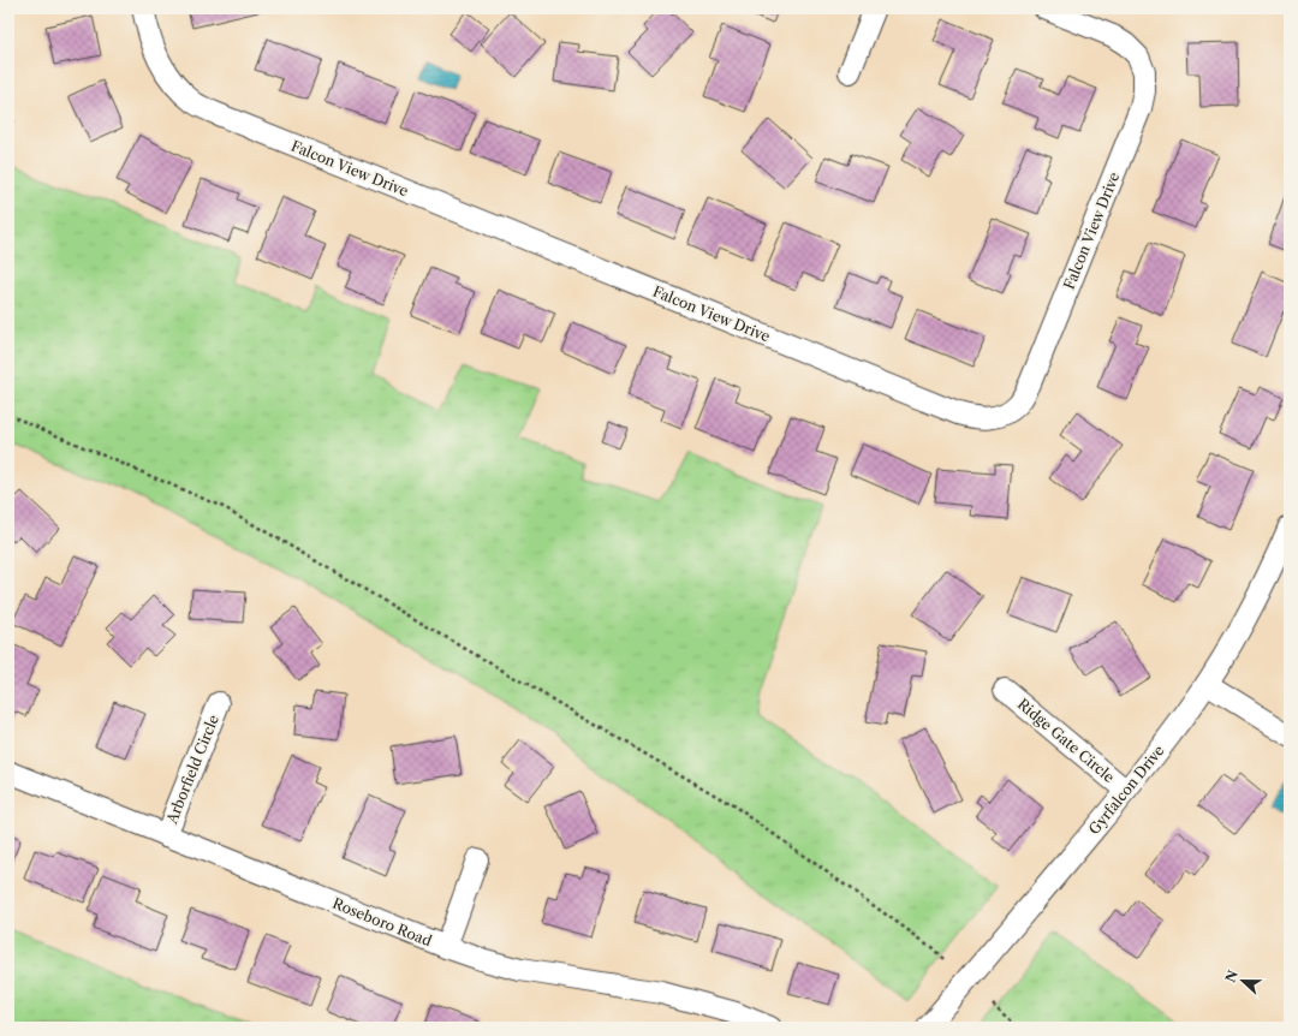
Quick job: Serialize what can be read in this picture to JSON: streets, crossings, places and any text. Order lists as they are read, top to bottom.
{
  "streets": {
    "street": [
      "Falcon View Drive",
      "Ridge Gate Circle",
      "Arborfield Circle",
      "Gyrfalcon Drive",
      "Roseboro Road"
    ]
  },
  "crossings": [
    ["Ridge Gate Circle", "Gyrfalcon Drive"],
    ["Arborfield Circle", "Roseboro Road"]
  ],
  "north": "left"
}
